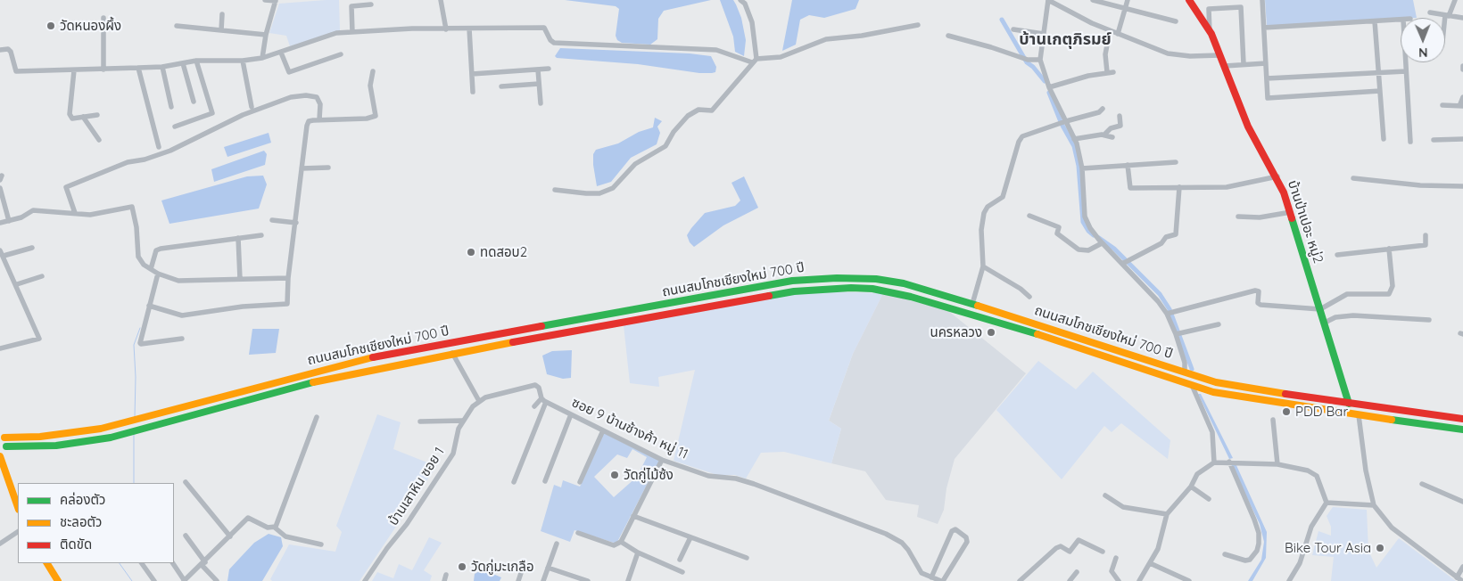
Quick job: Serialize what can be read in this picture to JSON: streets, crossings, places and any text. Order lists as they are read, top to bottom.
{
  "streets": {
    "main road": ["บ้านป่าเปอะ หมู่2", "ถนนสมโภชเชียงใหม่ 700 ปี"],
    "street": ["ซอย 9 บ้านช้างค้า หมู่ 11", "บ้านเสาหิน ซอย 1"]
  },
  "crossings": [
    ["บ้านป่าเปอะ หมู่2", "ถนนสมโภชเชียงใหม่ 700 ปี"],
    ["ซอย 9 บ้านช้างค้า หมู่ 11", "บ้านเสาหิน ซอย 1"]
  ],
  "districts": ["บ้านเกตุภิรมย์"],
  "places": [
    "วัดหนองผึ้ง",
    "ทดสอบ2",
    "นครหลวง",
    "PDD Bar",
    "วัดกู่ไม้ซ้ง",
    "Bike Tour Asia",
    "วัดกู่มะเกลือ"
  ],
  "legend": ["คล่องตัว", "ชะลอตัว", "ติดขัด"],
  "north": "bottom"
}
